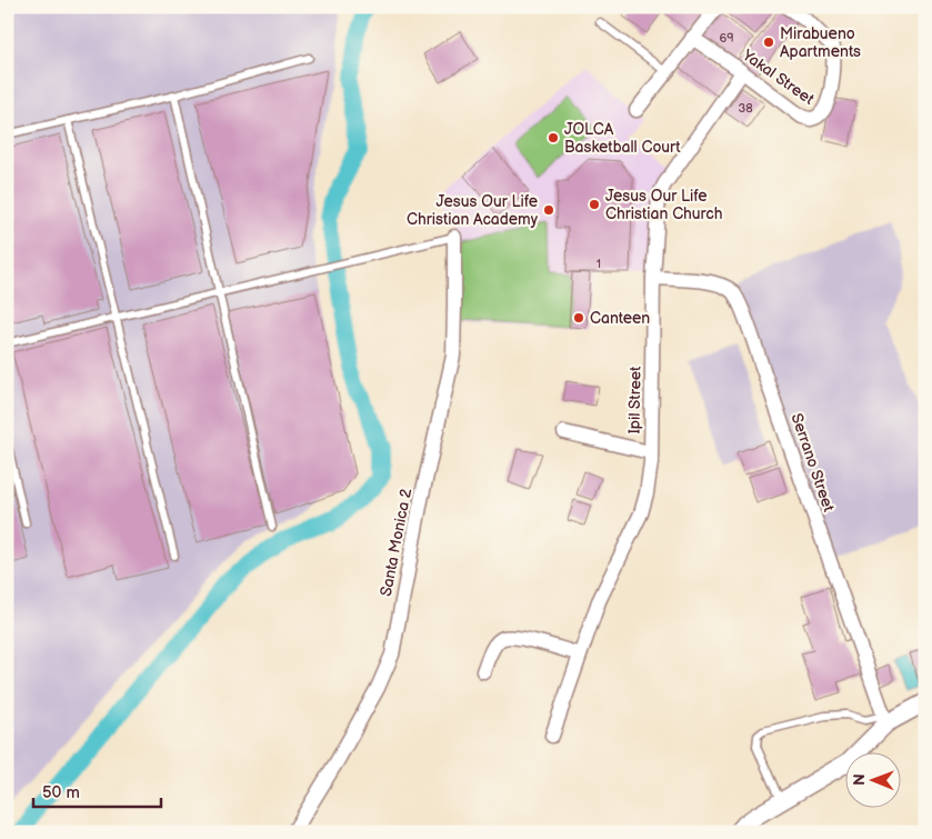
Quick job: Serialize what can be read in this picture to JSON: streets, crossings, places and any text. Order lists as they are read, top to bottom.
{
  "streets": {
    "street": [
      "Yakal Street",
      "Ipil Street",
      "Serrano Street",
      "Santa Monica 2"
    ]
  },
  "crossings": [
    ["Yakal Street", "Ipil Street"],
    ["Ipil Street", "Serrano Street"]
  ],
  "places": [
    "Mirabueno Apartments",
    "JOLCA Basketball Court",
    "Jesus Our Life Christian Church",
    "Jesus Our Life Christian Academy",
    "Canteen"
  ],
  "house_numbers": ["69", "38", "1"],
  "scale_bar": "50 m",
  "north": "left"
}
